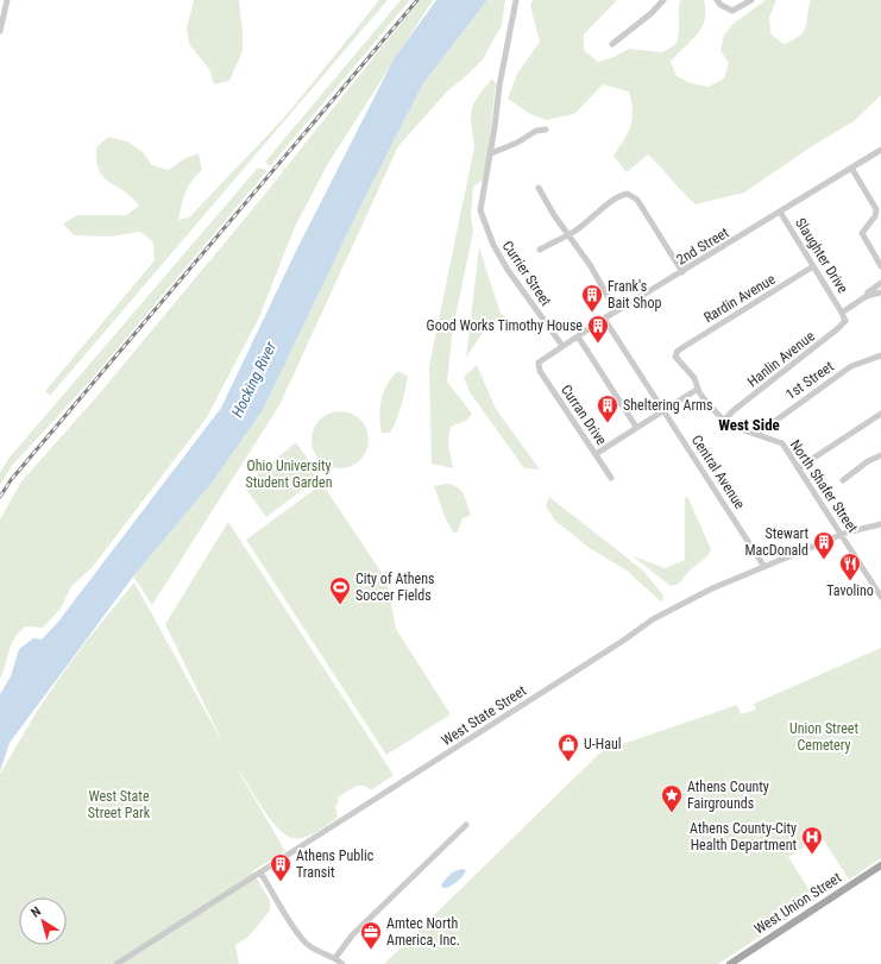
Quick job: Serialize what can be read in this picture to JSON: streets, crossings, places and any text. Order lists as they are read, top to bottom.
{
  "streets": {
    "main road": ["West Union Street"],
    "street": [
      "2nd Street",
      "Slaughter Drive",
      "Currier Street",
      "Rardin Avenue",
      "Hanlin Avenue",
      "1st Street",
      "Curran Drive",
      "Central Avenue",
      "North Shafer Street",
      "West State Street"
    ]
  },
  "crossings": [
    ["2nd Street", "Slaughter Drive"],
    ["2nd Street", "Currier Street"],
    ["2nd Street", "Curran Drive"],
    ["2nd Street", "Central Avenue"],
    ["Slaughter Drive", "Rardin Avenue"],
    ["Slaughter Drive", "Hanlin Avenue"],
    ["Rardin Avenue", "North Shafer Street"],
    ["Hanlin Avenue", "North Shafer Street"],
    ["1st Street", "North Shafer Street"],
    ["Central Avenue", "West State Street"],
    ["North Shafer Street", "West State Street"]
  ],
  "districts": ["West Side"],
  "water": ["Hocking River"],
  "parks": ["Ohio University Student Garden", "Union Street Cemetery", "West State Street Park"],
  "places": {
    "building": [
      "Frank's Bait Shop",
      "Good Works Timothy House",
      "Sheltering Arms",
      "Stewart MacDonald",
      "Athens Public Transit"
    ],
    "restaurant": ["Tavolino"],
    "sports": ["City of Athens Soccer Fields"],
    "shop": ["U-Haul"],
    "place": ["Athens County Fairgrounds"],
    "hospital": ["Athens County-City Health Department"],
    "office": ["Amtec North America, Inc."]
  },
  "north": "top left"
}
